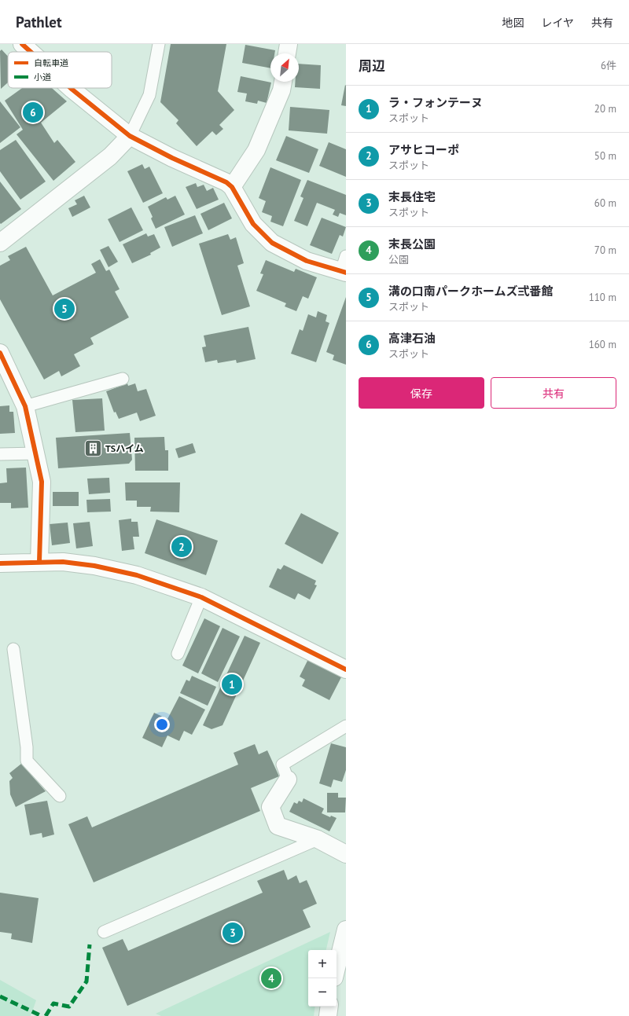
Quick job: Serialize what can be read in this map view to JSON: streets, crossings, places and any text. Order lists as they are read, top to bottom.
{
  "places": {
    "building": ["TSハイム"]
  },
  "legend": ["自転車道", "小道"],
  "north": "top right",
  "page": {
    "header": "Pathlet",
    "nav": ["地図", "レイヤ", "共有"],
    "heading": ["周辺", "6件"],
    "list": [
      {
        "mark": "1",
        "name": "ラ・フォンテーヌ",
        "note": "スポット",
        "value": "20 m"
      },
      {
        "mark": "2",
        "name": "アサヒコーポ",
        "note": "スポット",
        "value": "50 m"
      },
      {
        "mark": "3",
        "name": "末長住宅",
        "note": "スポット",
        "value": "60 m"
      },
      {
        "mark": "4",
        "name": "末長公園",
        "note": "公園",
        "value": "70 m"
      },
      {
        "mark": "5",
        "name": "溝の口南パークホームズ弍番館",
        "note": "スポット",
        "value": "110 m"
      },
      {
        "mark": "6",
        "name": "高津石油",
        "note": "スポット",
        "value": "160 m"
      }
    ],
    "pins": [
      "6",
      "5",
      "2",
      "1",
      "3",
      "4"
    ],
    "buttons": ["保存", "共有"],
    "map_buttons": ["+", "−"]
  }
}
